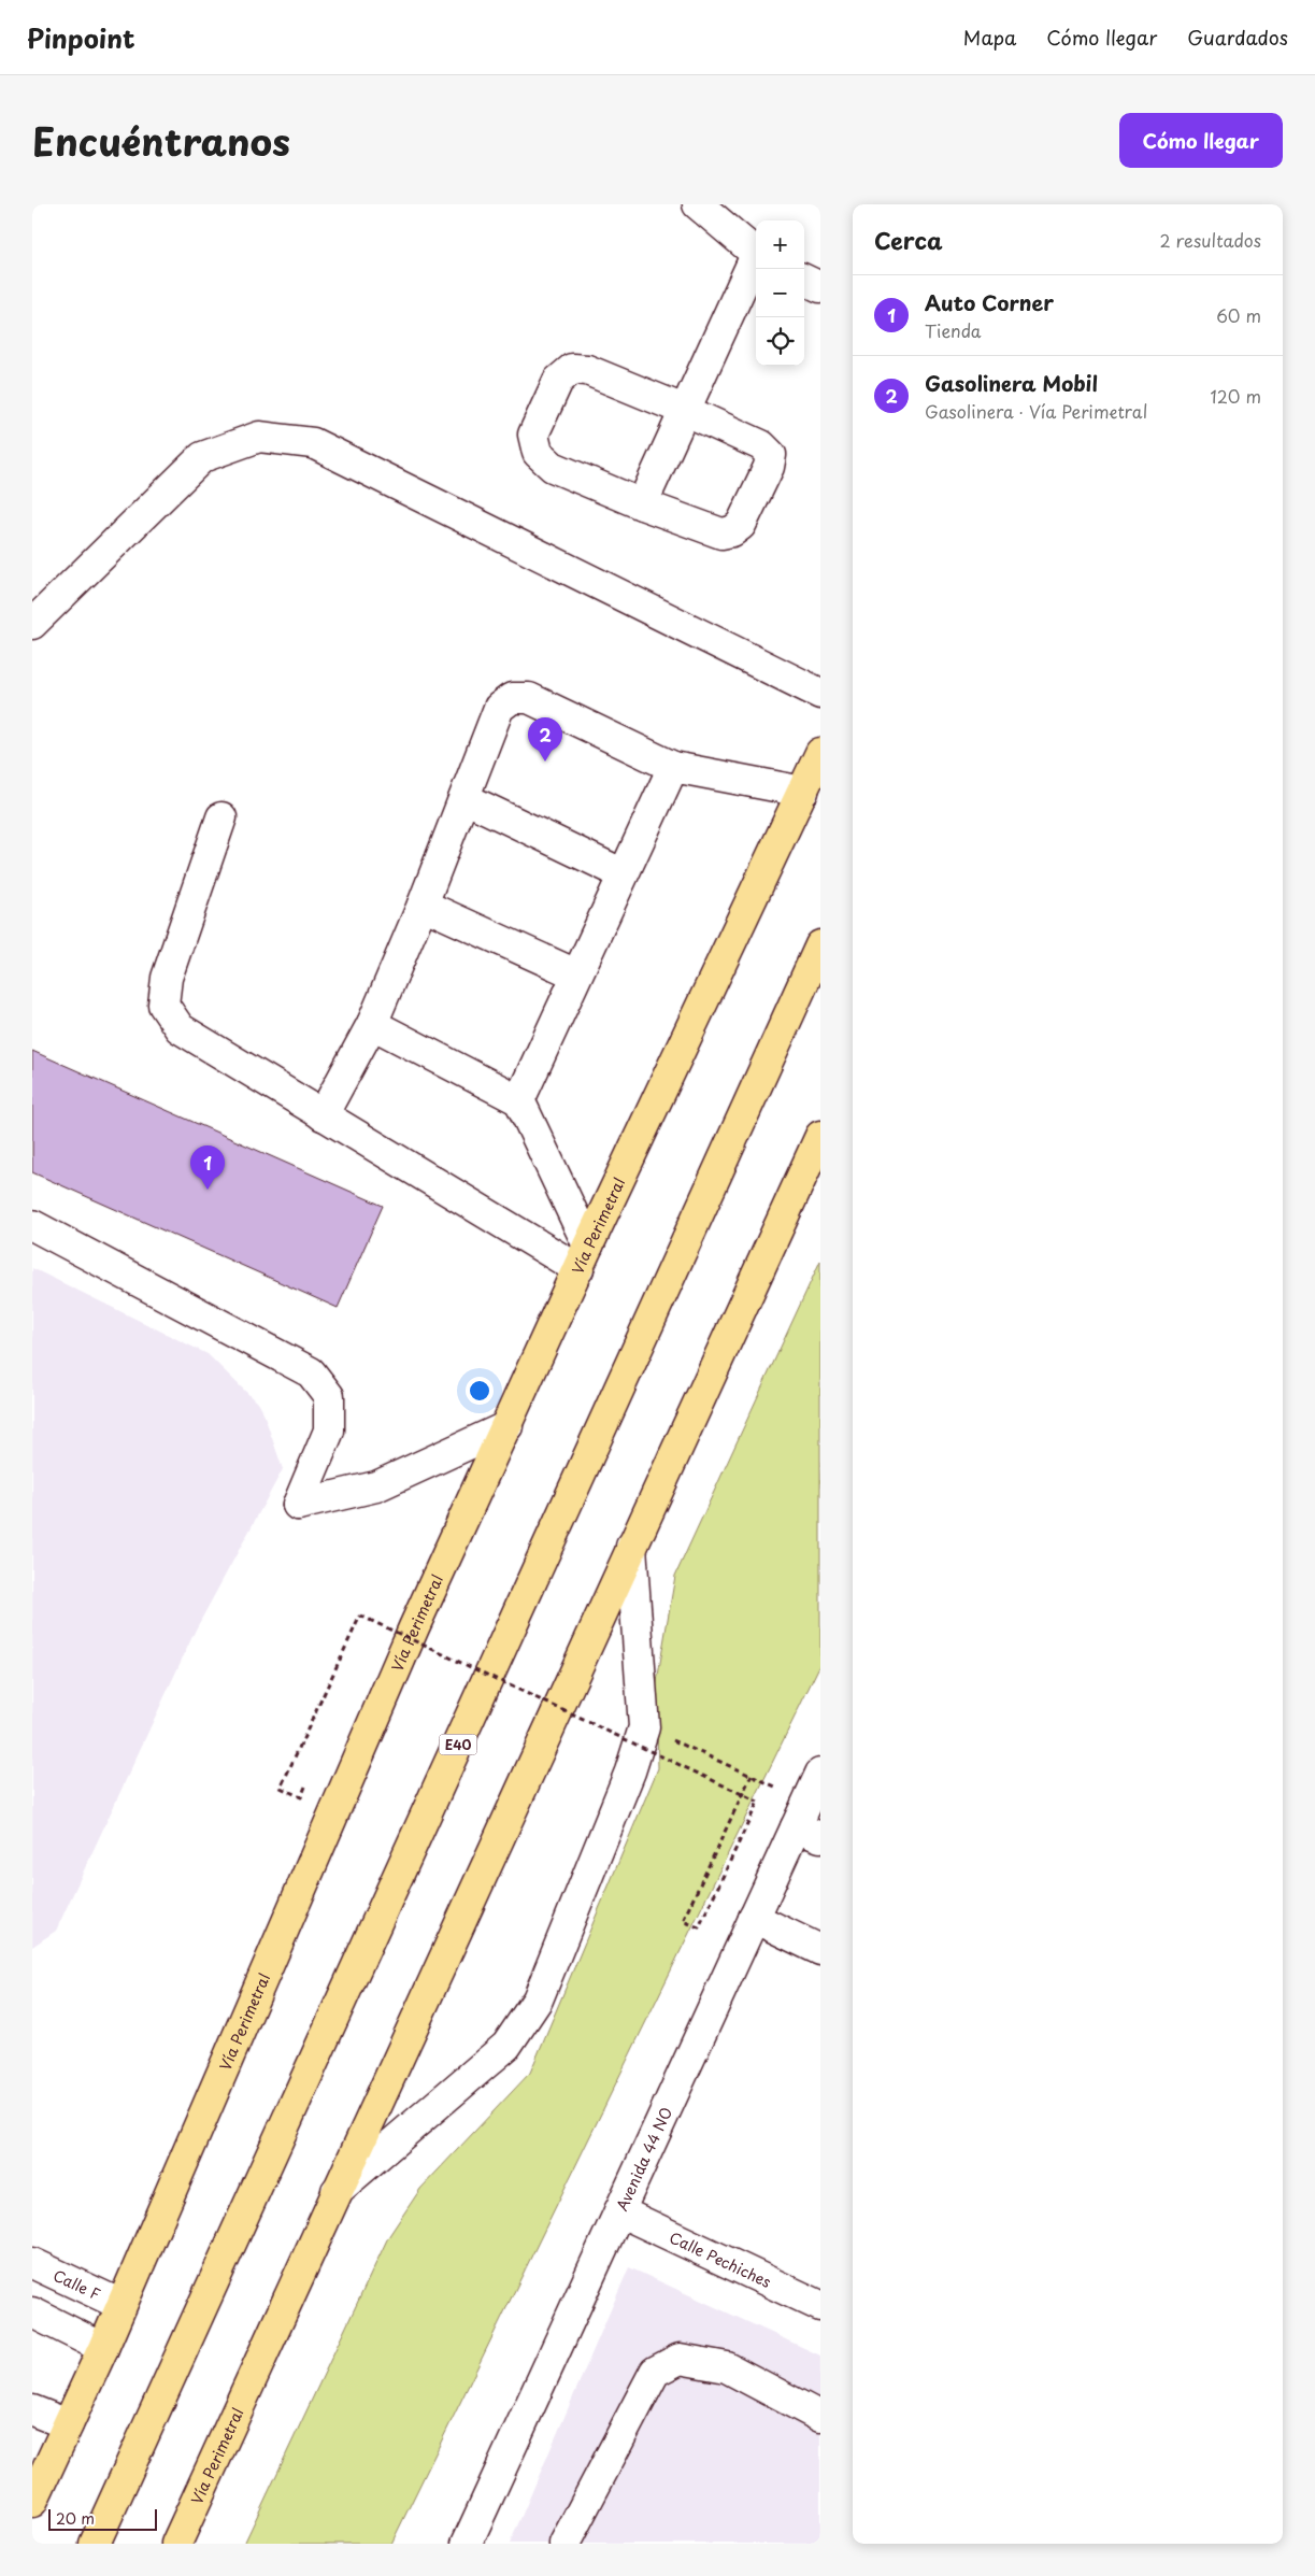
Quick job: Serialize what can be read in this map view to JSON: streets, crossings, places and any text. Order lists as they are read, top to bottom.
{
  "streets": {
    "main road": ["Vía Perimetral", "E40"],
    "street": ["Avenida 44 NO", "Calle Pechiches", "Calle F"]
  },
  "crossings": [
    ["Vía Perimetral", "Calle F"],
    ["Avenida 44 NO", "Calle Pechiches"]
  ],
  "scale_bar": "20 m",
  "page": {
    "header": "Pinpoint",
    "nav": ["Mapa", "Cómo llegar", "Guardados"],
    "title": "Encuéntranos",
    "buttons": "Cómo llegar",
    "heading": ["Cerca", "2 resultados"],
    "map_buttons": ["+", "−"],
    "list": [
      {
        "mark": "1",
        "name": "Auto Corner",
        "note": "Tienda",
        "value": "60 m"
      },
      {
        "mark": "2",
        "name": "Gasolinera Mobil",
        "note": "Gasolinera · Vía Perimetral",
        "value": "120 m"
      }
    ],
    "pins": ["2", "1"],
    "scale": "20 m"
  }
}
